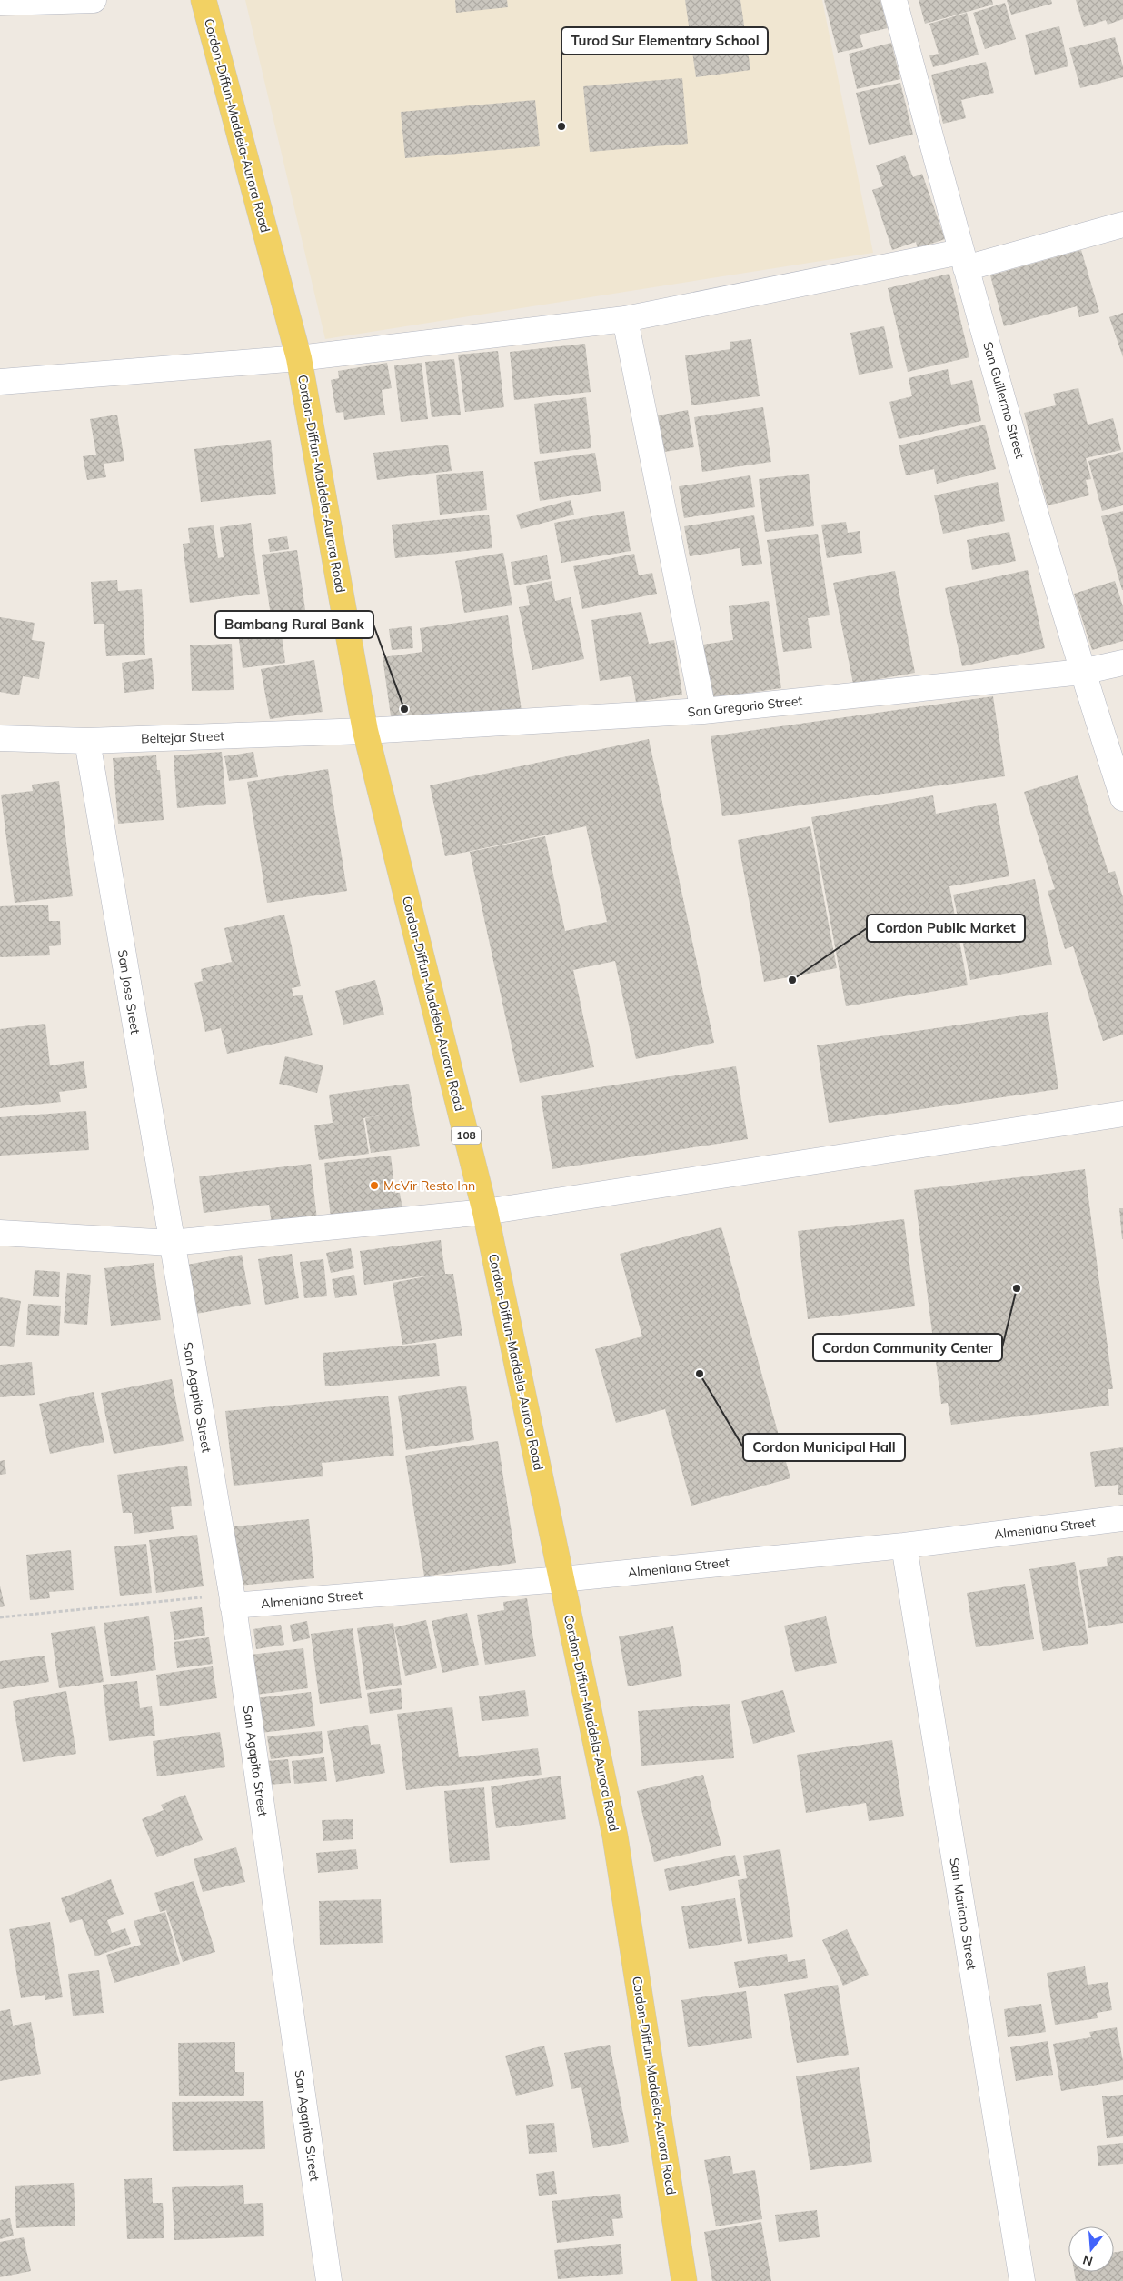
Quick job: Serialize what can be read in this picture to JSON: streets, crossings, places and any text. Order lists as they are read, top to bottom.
{
  "streets": {
    "main road": ["Cordon-Diffun-Maddela-Aurora Road", "108"],
    "street": [
      "San Guillermo Street",
      "San Gregorio Street",
      "Beltejar Street",
      "San Jose Sreet",
      "San Agapito Street",
      "Almeniana Street",
      "San Mariano Street"
    ]
  },
  "crossings": [
    ["Cordon-Diffun-Maddela-Aurora Road", "San Gregorio Street"],
    ["Cordon-Diffun-Maddela-Aurora Road", "Beltejar Street"],
    ["Cordon-Diffun-Maddela-Aurora Road", "Almeniana Street"],
    ["San Guillermo Street", "San Gregorio Street"],
    ["San Gregorio Street", "Beltejar Street"],
    ["Beltejar Street", "San Jose Sreet"],
    ["San Jose Sreet", "San Agapito Street"],
    ["San Agapito Street", "Almeniana Street"],
    ["Almeniana Street", "San Mariano Street"]
  ],
  "places": [
    "Turod Sur Elementary School",
    "Bambang Rural Bank",
    "Cordon Public Market",
    "McVir Resto Inn",
    "Cordon Community Center",
    "Cordon Municipal Hall"
  ],
  "north": "bottom"
}
